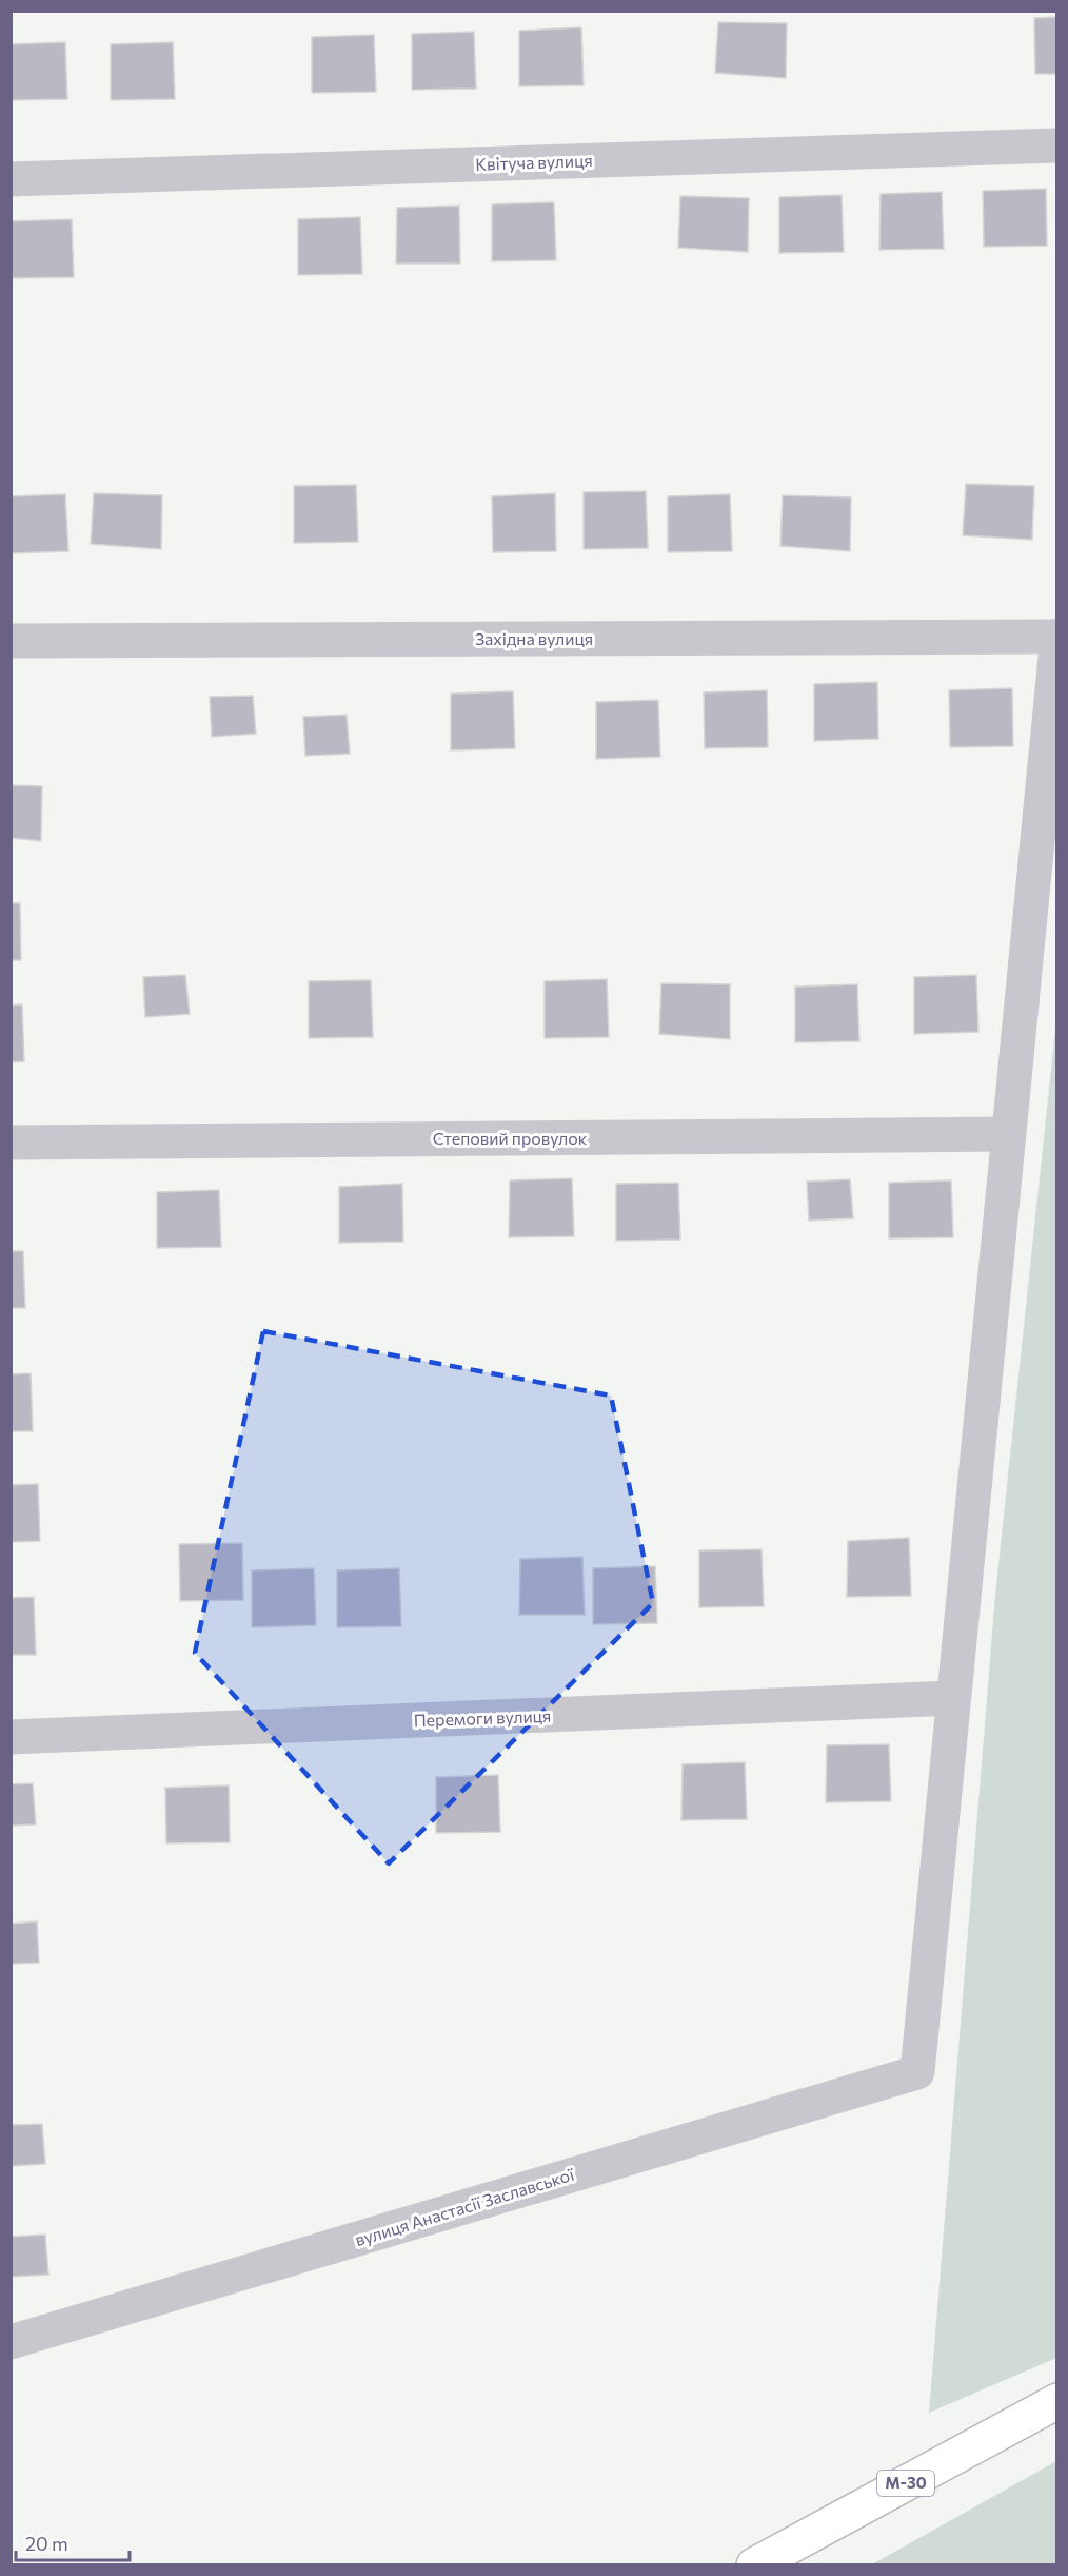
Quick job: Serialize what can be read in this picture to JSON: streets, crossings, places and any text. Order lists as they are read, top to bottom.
{
  "streets": {
    "highway": ["М-30"],
    "street": [
      "Квітуча вулиця",
      "Західна вулиця",
      "Степовий провулок",
      "Перемоги вулиця",
      "вулиця Анастасії Заславської"
    ]
  },
  "crossings": [
    ["Перемоги вулиця", "вулиця Анастасії Заславської"]
  ],
  "scale_bar": "20 m"
}
